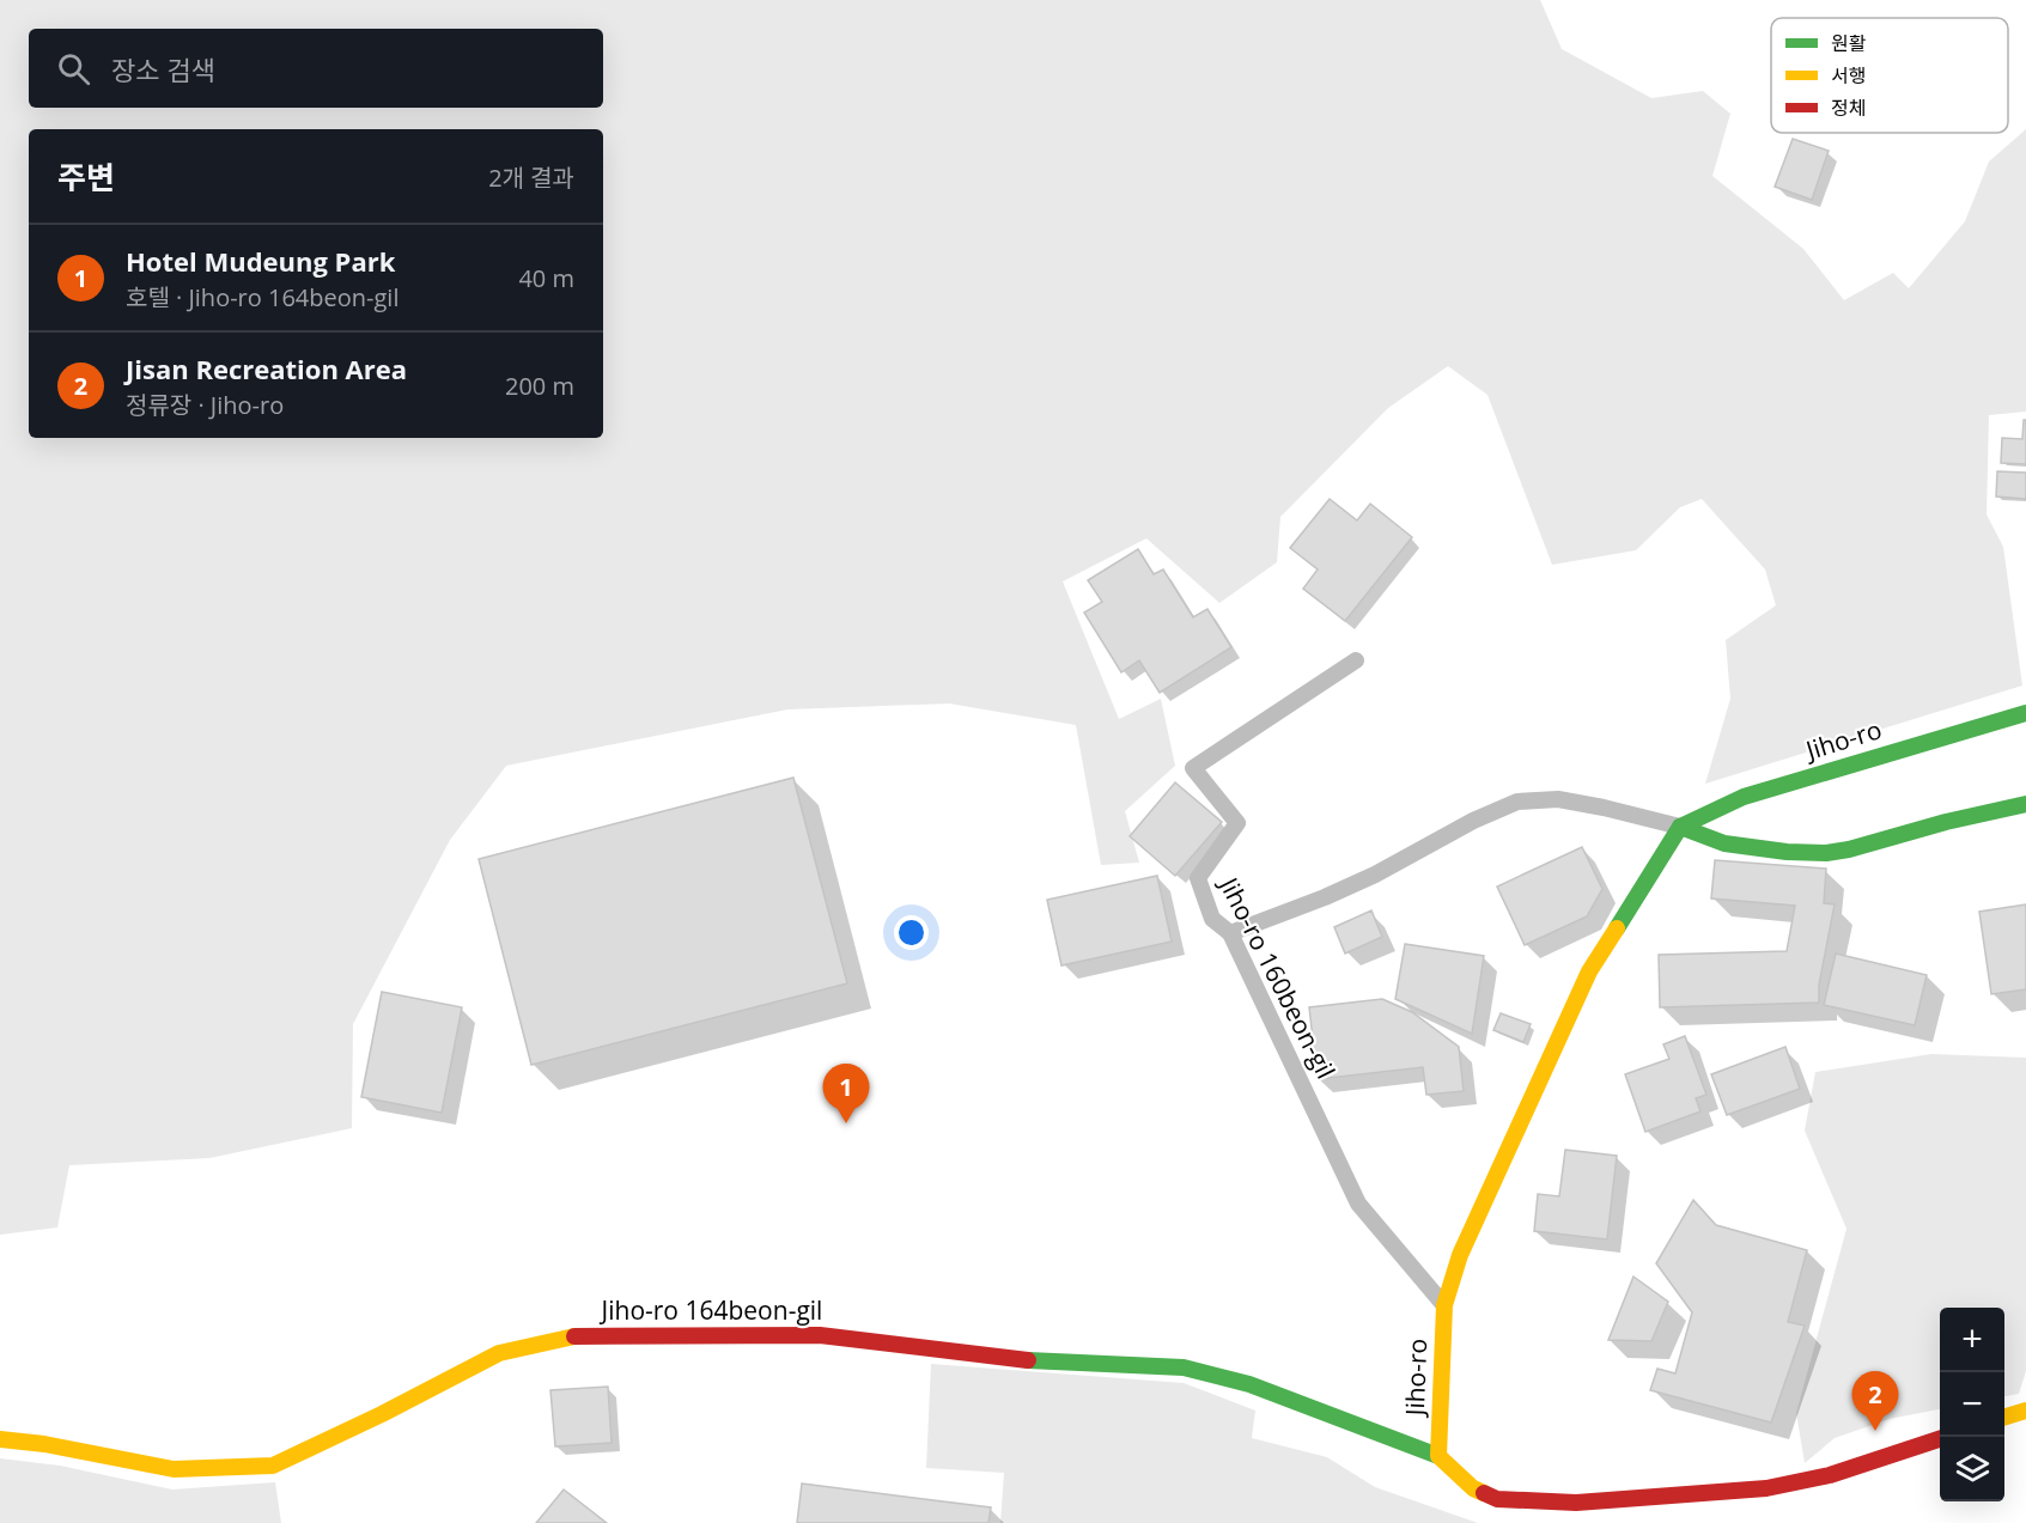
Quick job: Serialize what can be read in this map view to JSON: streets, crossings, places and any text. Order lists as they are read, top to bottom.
{
  "streets": {
    "street": ["Jiho-ro", "Jiho-ro 164beon-gil"],
    "lane": ["Jiho-ro 160beon-gil"]
  },
  "crossings": [
    ["Jiho-ro", "Jiho-ro 160beon-gil"],
    ["Jiho-ro", "Jiho-ro 164beon-gil"]
  ],
  "legend": ["원활", "서행", "정체"],
  "page": {
    "search": "장소 검색",
    "heading": ["주변", "2개 결과"],
    "list": [
      {
        "mark": "1",
        "name": "Hotel Mudeung Park",
        "note": "호텔 · Jiho-ro 164beon-gil",
        "value": "40 m"
      },
      {
        "mark": "2",
        "name": "Jisan Recreation Area",
        "note": "정류장 · Jiho-ro",
        "value": "200 m"
      }
    ],
    "pins": ["1", "2"],
    "map_buttons": ["+", "−"]
  }
}
